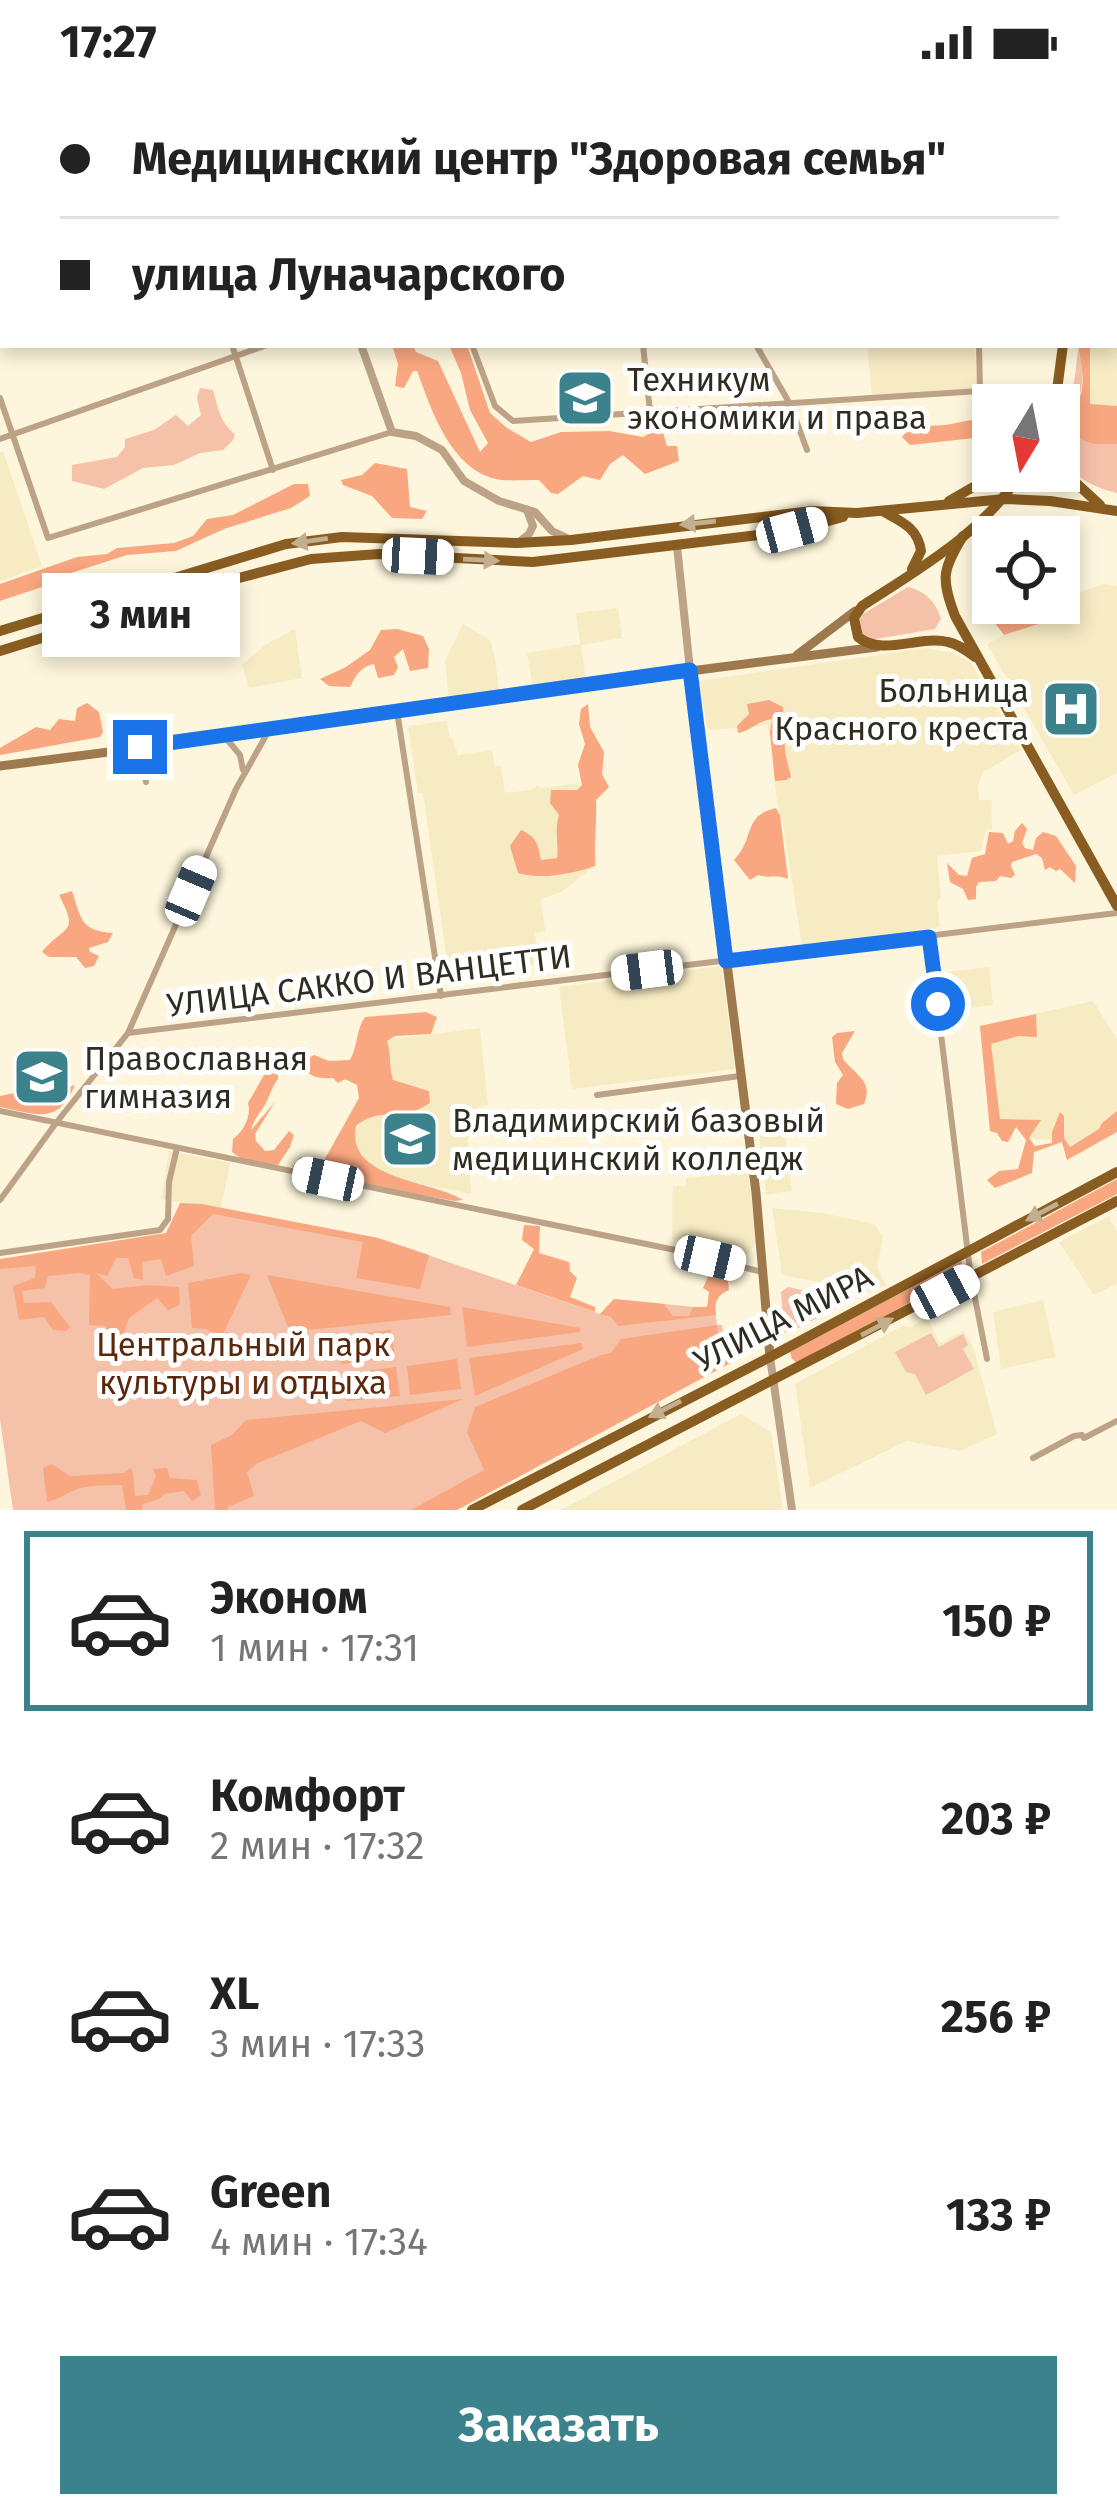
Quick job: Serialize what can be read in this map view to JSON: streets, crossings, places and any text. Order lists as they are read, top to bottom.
{
  "streets": {
    "main road": ["УЛИЦА МИРА"],
    "street": ["УЛИЦА САККО И ВАНЦЕТТИ"]
  },
  "parks": ["Центральный парк культуры и отдыха"],
  "places": {
    "school or university": ["Техникум экономики и права", "Православная гимназия", "Владимирский базовый медицинский колледж"],
    "hospital": ["Больница Красного креста"]
  },
  "north": "bottom",
  "page": {
    "status": "17:27",
    "banner": ["Медицинский центр \"Здоровая семья\"", "улица Луначарского"],
    "bubble": "3 мин",
    "list": [
      {
        "name": "Эконом",
        "note": "1 мин · 17:31",
        "value": "150 ₽"
      },
      {
        "name": "Комфорт",
        "note": "2 мин · 17:32",
        "value": "203 ₽"
      },
      {
        "name": "XL",
        "note": "3 мин · 17:33",
        "value": "256 ₽"
      },
      {
        "name": "Green",
        "note": "4 мин · 17:34",
        "value": "133 ₽"
      }
    ],
    "buttons": "Заказать"
  }
}
